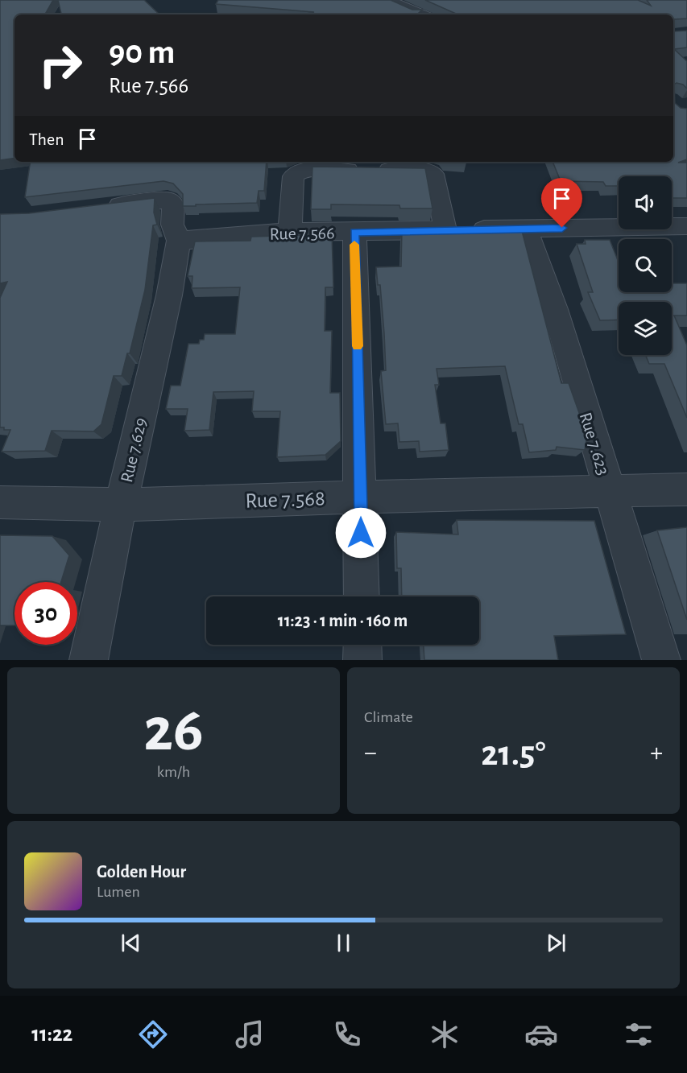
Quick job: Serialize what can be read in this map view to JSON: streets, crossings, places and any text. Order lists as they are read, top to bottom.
{
  "streets": {
    "street": [
      "Rue 7.566",
      "Rue 7.623",
      "Rue 7.629",
      "Rue 7.568"
    ]
  },
  "crossings": [
    ["Rue 7.566", "Rue 7.623"],
    ["Rue 7.566", "Rue 7.629"],
    ["Rue 7.623", "Rue 7.568"],
    ["Rue 7.629", "Rue 7.568"]
  ],
  "page": {
    "turn": ["90 m", "Rue 7.566"],
    "then": "Then",
    "limit": "30",
    "trip": "11:23 · 1 min · 160 m",
    "tile": [
      ["26", "km/h"],
      "Climate"
    ],
    "heat": ["−", "21.5°", "+"],
    "song": ["Golden Hour", "Lumen"],
    "tabs": "11:22"
  }
}
